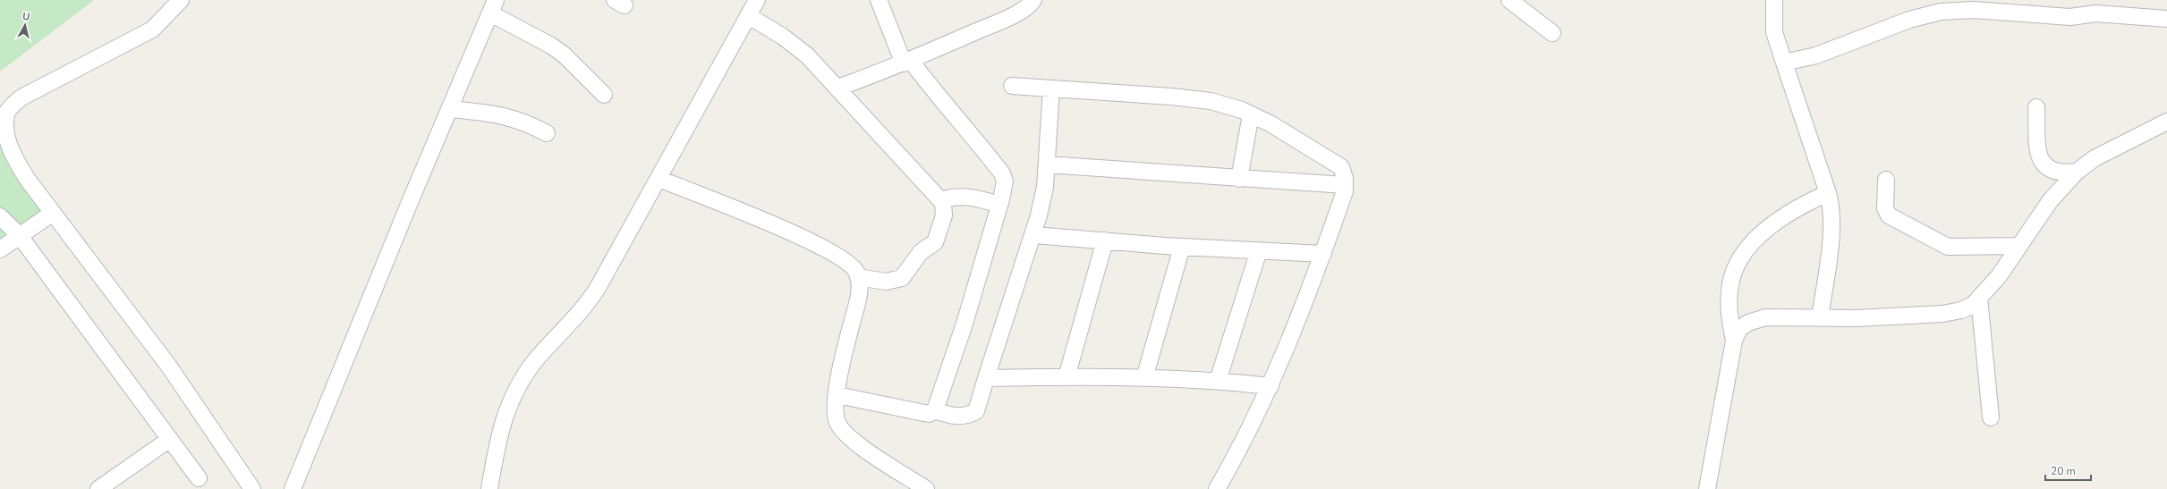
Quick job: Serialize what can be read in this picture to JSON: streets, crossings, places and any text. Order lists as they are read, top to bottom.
{
  "scale_bar": "20 m",
  "north": "top"
}
